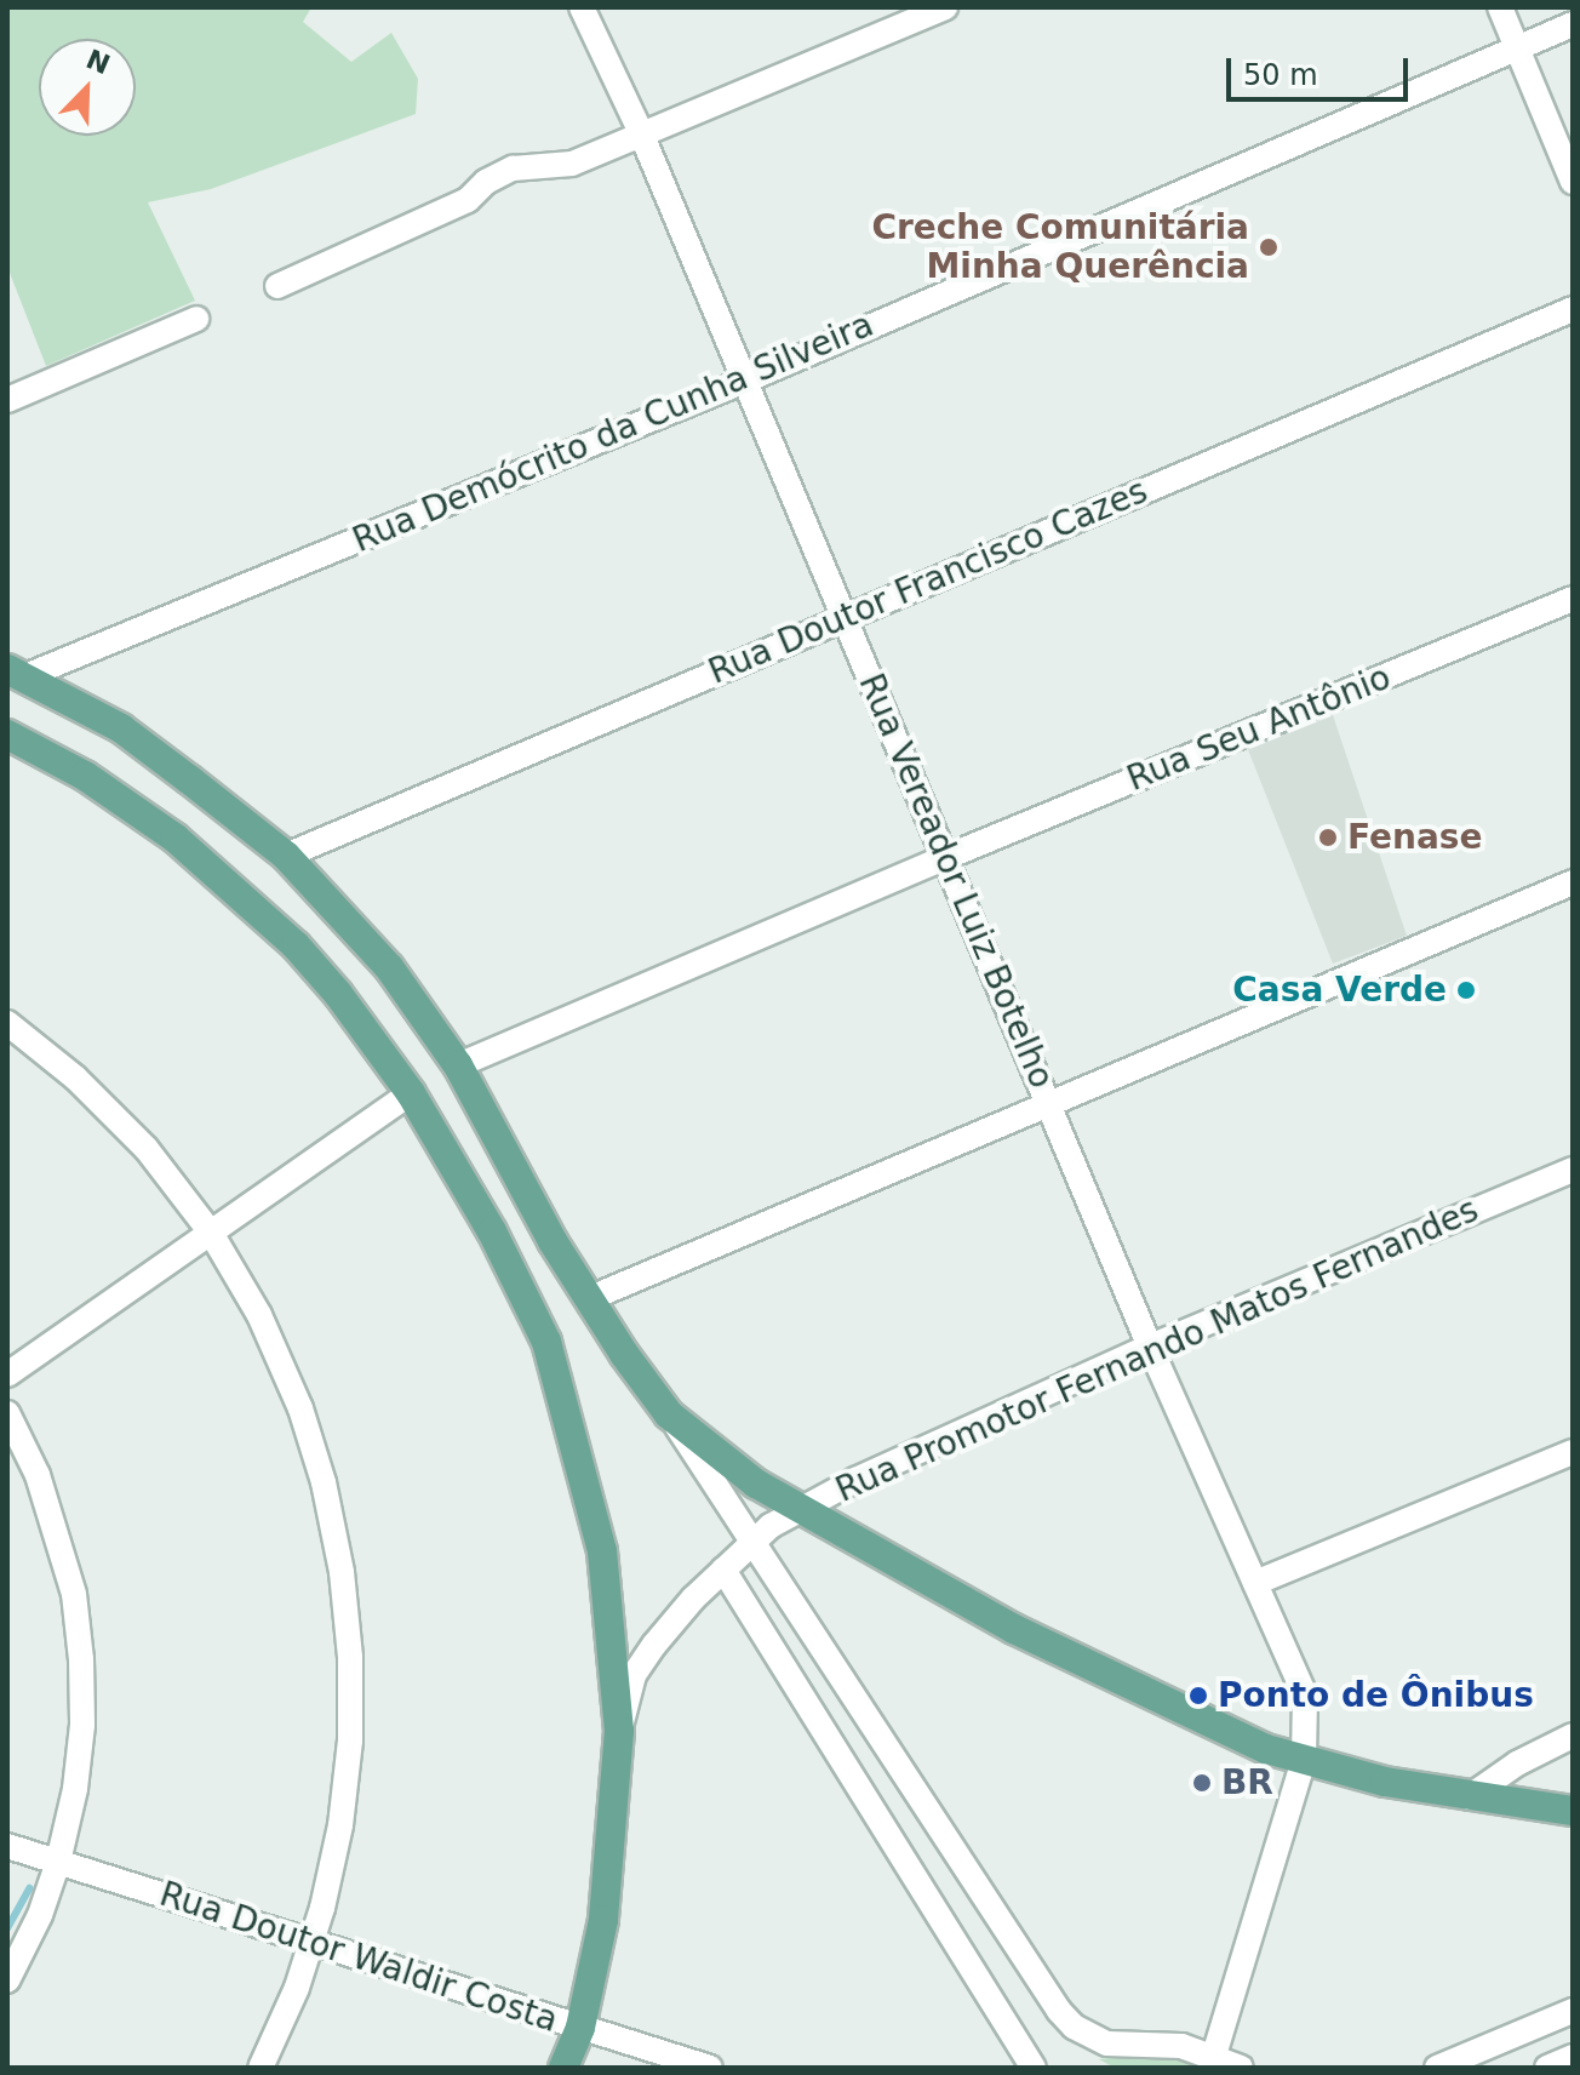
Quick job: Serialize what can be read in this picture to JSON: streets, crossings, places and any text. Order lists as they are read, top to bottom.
{
  "streets": {
    "street": [
      "Rua Demócrito da Cunha Silveira",
      "Rua Doutor Francisco Cazes",
      "Rua Seu Antônio",
      "Rua Vereador Luiz Botelho",
      "Rua Promotor Fernando Matos Fernandes",
      "Rua Doutor Waldir Costa"
    ]
  },
  "crossings": [
    ["Rua Demócrito da Cunha Silveira", "Rua Vereador Luiz Botelho"],
    ["Rua Doutor Francisco Cazes", "Rua Vereador Luiz Botelho"],
    ["Rua Seu Antônio", "Rua Vereador Luiz Botelho"],
    ["Rua Vereador Luiz Botelho", "Rua Promotor Fernando Matos Fernandes"]
  ],
  "places": [
    "Creche Comunitária Minha Querência",
    "Fenase",
    "Casa Verde",
    "Ponto de Ônibus",
    "BR"
  ],
  "scale_bar": "50 m",
  "north": "top right"
}
